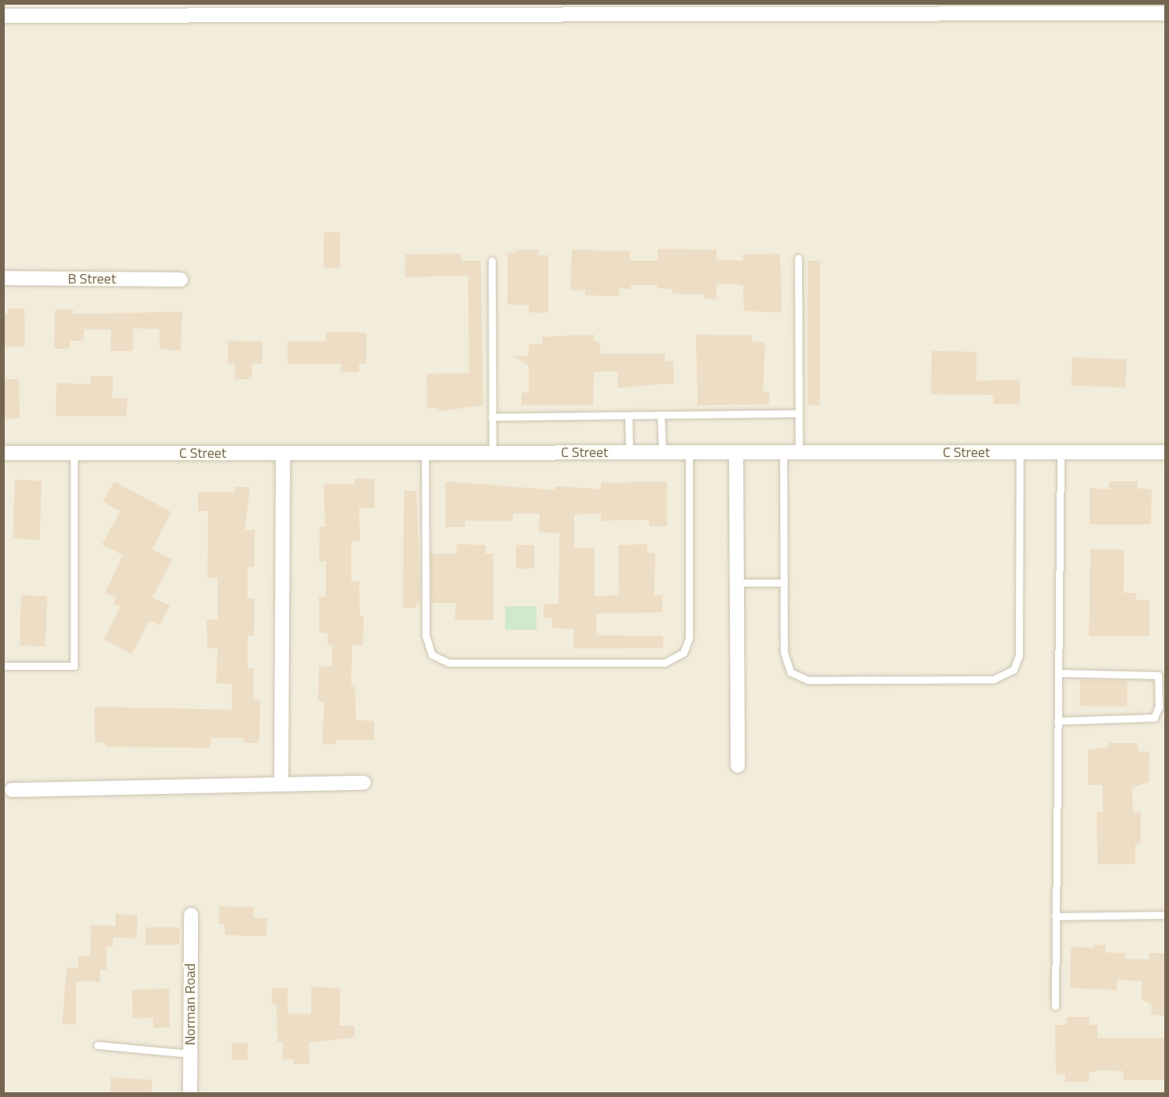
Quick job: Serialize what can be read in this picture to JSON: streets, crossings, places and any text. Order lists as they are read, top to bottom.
{
  "streets": {
    "street": ["B Street", "C Street", "Norman Road"]
  }
}
